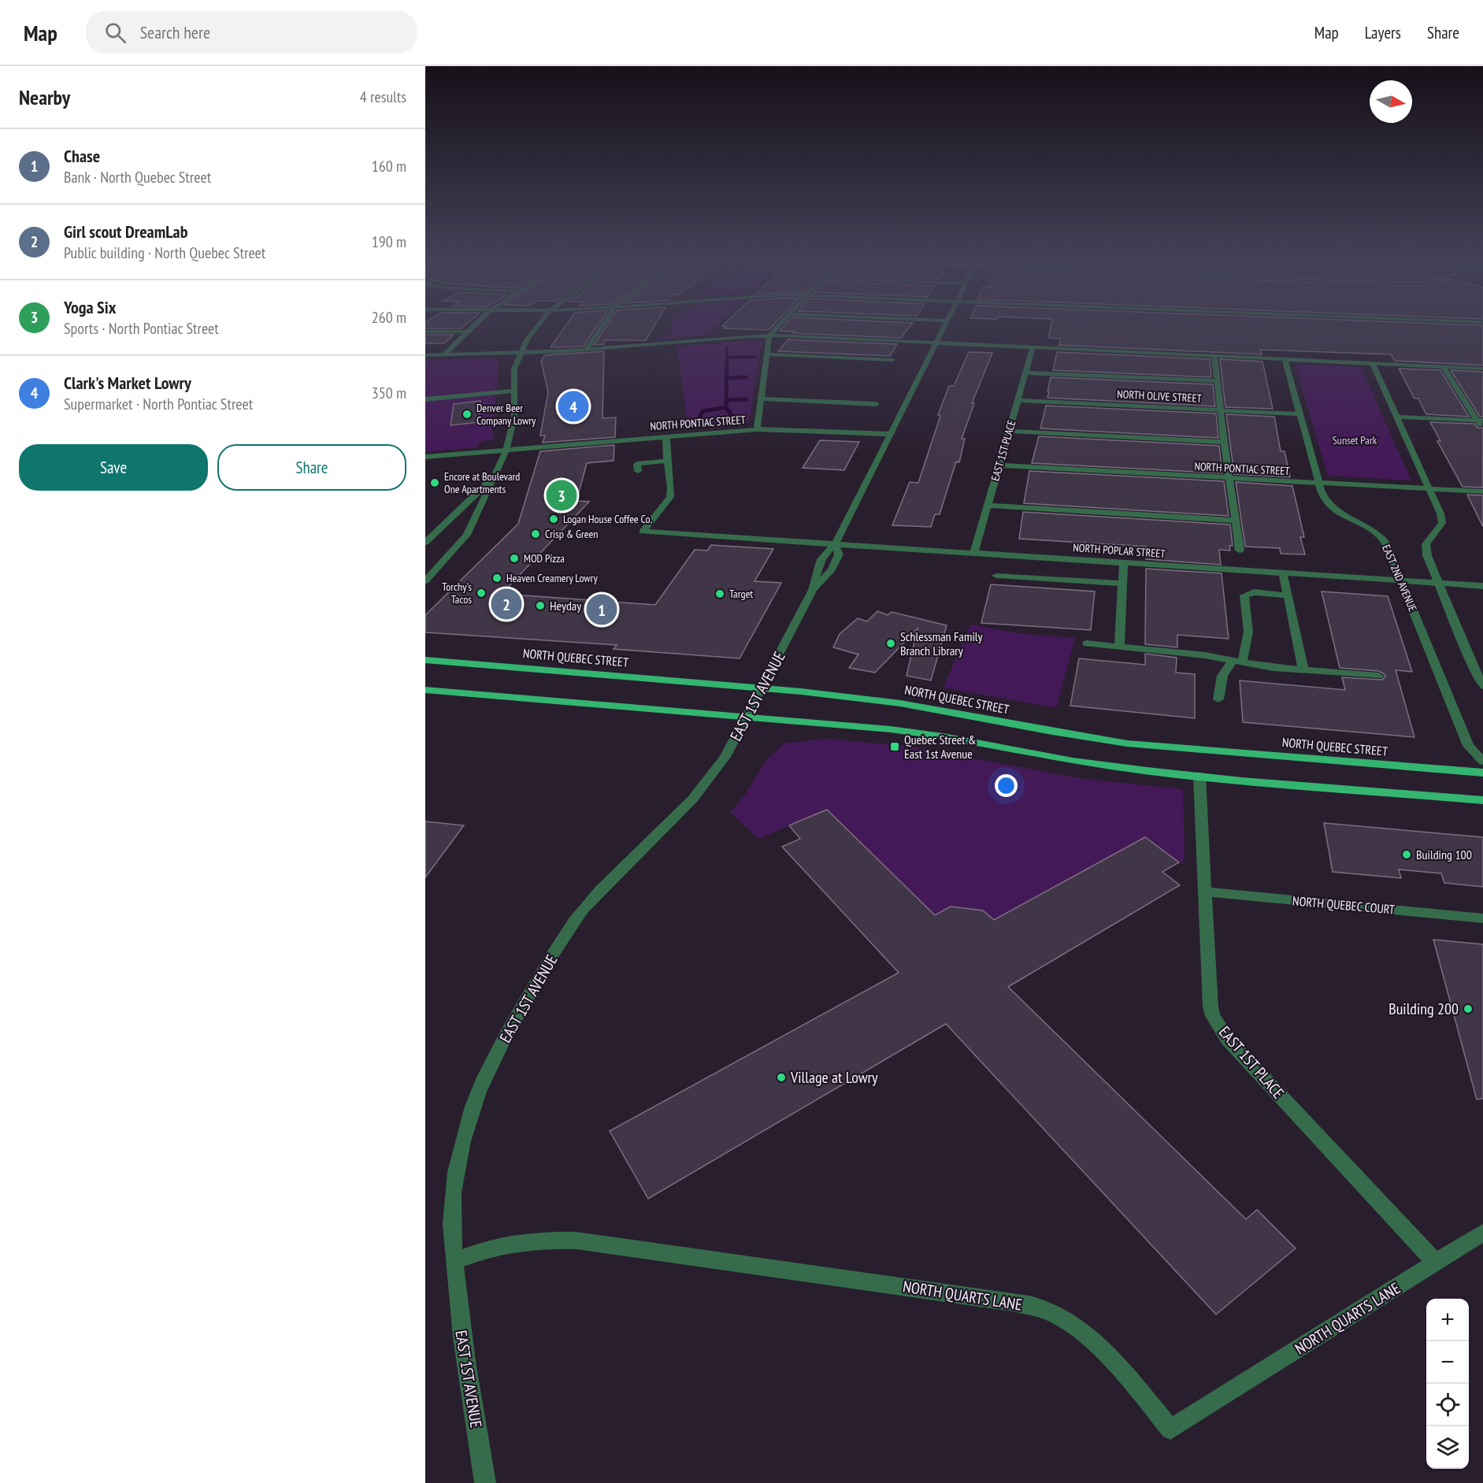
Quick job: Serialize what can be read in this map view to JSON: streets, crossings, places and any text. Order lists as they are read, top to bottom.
{
  "streets": {
    "main road": ["NORTH QUEBEC STREET"],
    "street": [
      "NORTH OLIVE STREET",
      "NORTH PONTIAC STREET",
      "EAST 1ST PLACE",
      "NORTH POPLAR STREET",
      "EAST 2ND AVENUE",
      "EAST 1ST AVENUE",
      "NORTH QUEBEC COURT",
      "NORTH QUARTS LANE"
    ]
  },
  "crossings": [
    ["NORTH OLIVE STREET", "EAST 1ST PLACE"],
    ["NORTH OLIVE STREET", "EAST 2ND AVENUE"],
    ["NORTH PONTIAC STREET", "EAST 1ST PLACE"],
    ["NORTH PONTIAC STREET", "EAST 2ND AVENUE"],
    ["NORTH PONTIAC STREET", "EAST 1ST AVENUE"],
    ["EAST 1ST PLACE", "NORTH POPLAR STREET"],
    ["EAST 1ST PLACE", "NORTH QUEBEC COURT"],
    ["EAST 1ST PLACE", "NORTH QUARTS LANE"],
    ["NORTH POPLAR STREET", "EAST 2ND AVENUE"],
    ["NORTH POPLAR STREET", "EAST 1ST AVENUE"],
    ["NORTH QUEBEC STREET", "EAST 1ST AVENUE"],
    ["EAST 1ST AVENUE", "NORTH QUARTS LANE"]
  ],
  "parks": ["Sunset Park"],
  "places": {
    "other": [
      "Denver Beer Company Lowry",
      "Encore at Boulevard One Apartments",
      "Logan House Coffee Co.",
      "Crisp & Green",
      "MOD Pizza",
      "Heaven Creamery Lowry",
      "Torchy's Tacos",
      "Target",
      "Heyday",
      "Schlessman Family Branch Library",
      "Building 100",
      "Building 200",
      "Village at Lowry"
    ],
    "transit": ["Quebec Street & East 1st Avenue"]
  },
  "north": "right",
  "page": {
    "header": "Map",
    "search": "Search here",
    "nav": ["Map", "Layers", "Share"],
    "heading": ["Nearby", "4 results"],
    "list": [
      {
        "mark": "1",
        "name": "Chase",
        "note": "Bank · North Quebec Street",
        "value": "160 m"
      },
      {
        "mark": "2",
        "name": "Girl scout DreamLab",
        "note": "Public building · North Quebec Street",
        "value": "190 m"
      },
      {
        "mark": "3",
        "name": "Yoga Six",
        "note": "Sports · North Pontiac Street",
        "value": "260 m"
      },
      {
        "mark": "4",
        "name": "Clark's Market Lowry",
        "note": "Supermarket · North Pontiac Street",
        "value": "350 m"
      }
    ],
    "pins": [
      "4",
      "3",
      "2",
      "1"
    ],
    "buttons": ["Save", "Share"],
    "map_buttons": ["+", "−"]
  }
}
